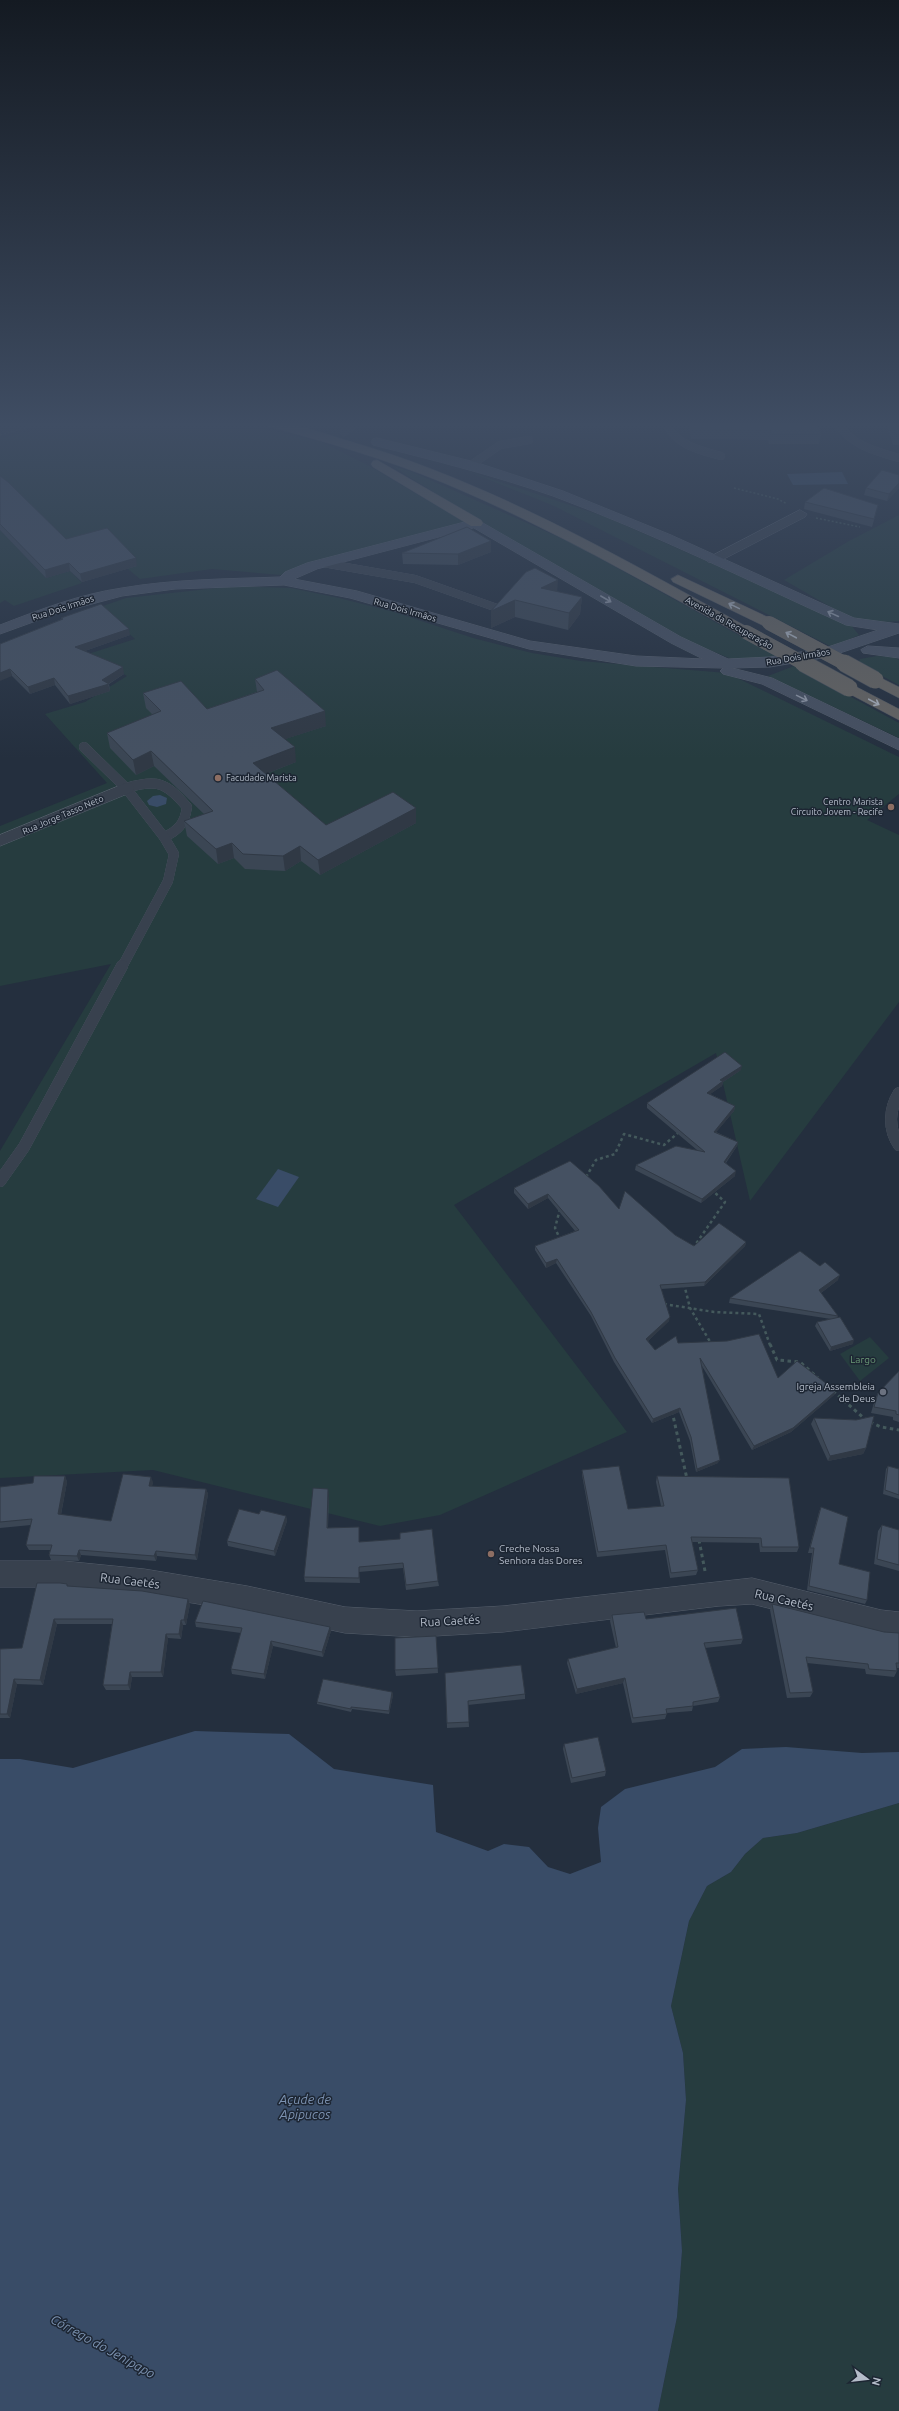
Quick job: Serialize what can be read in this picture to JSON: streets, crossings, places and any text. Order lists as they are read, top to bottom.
{
  "streets": {
    "highway": ["Avenida da Recuperação"],
    "main road": ["Rua Dois Irmãos"],
    "street": ["Rua Jorge Tasso Neto", "Rua Caetés"]
  },
  "crossings": [
    ["Rua Dois Irmãos", "Avenida da Recuperação"]
  ],
  "water": ["Açude de Apipucos", "Córrego do Jenipapo"],
  "parks": ["Largo"],
  "places": [
    "Facudade Marista",
    "Centro Marista Circuito Jovem - Recife",
    "Igreja Assembleia de Deus",
    "Creche Nossa Senhora das Dores"
  ],
  "north": "right"
}
